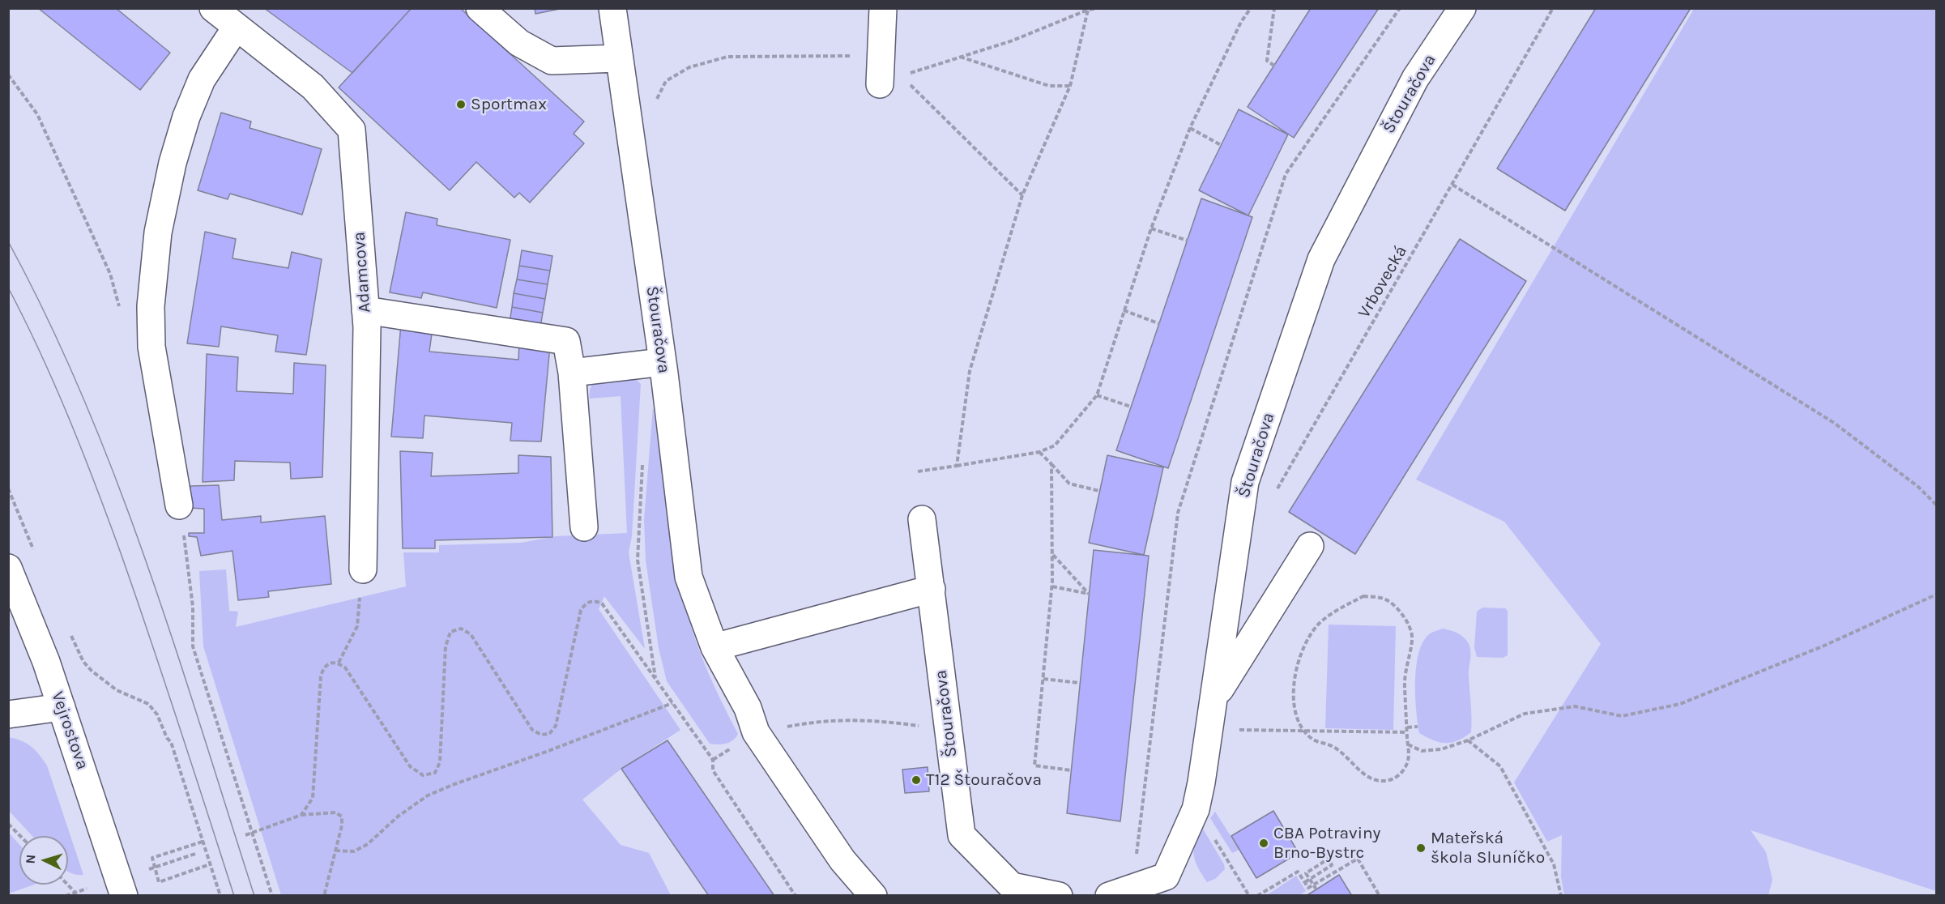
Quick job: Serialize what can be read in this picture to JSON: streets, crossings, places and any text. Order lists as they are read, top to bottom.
{
  "streets": {
    "street": ["Štouračova", "Adamcova", "Vejrostova"],
    "path": ["Vrbovecká"]
  },
  "places": [
    "Sportmax",
    "T12 Štouračova",
    "CBA Potraviny Brno-Bystrc",
    "Mateřská škola Sluníčko"
  ],
  "north": "left"
}
